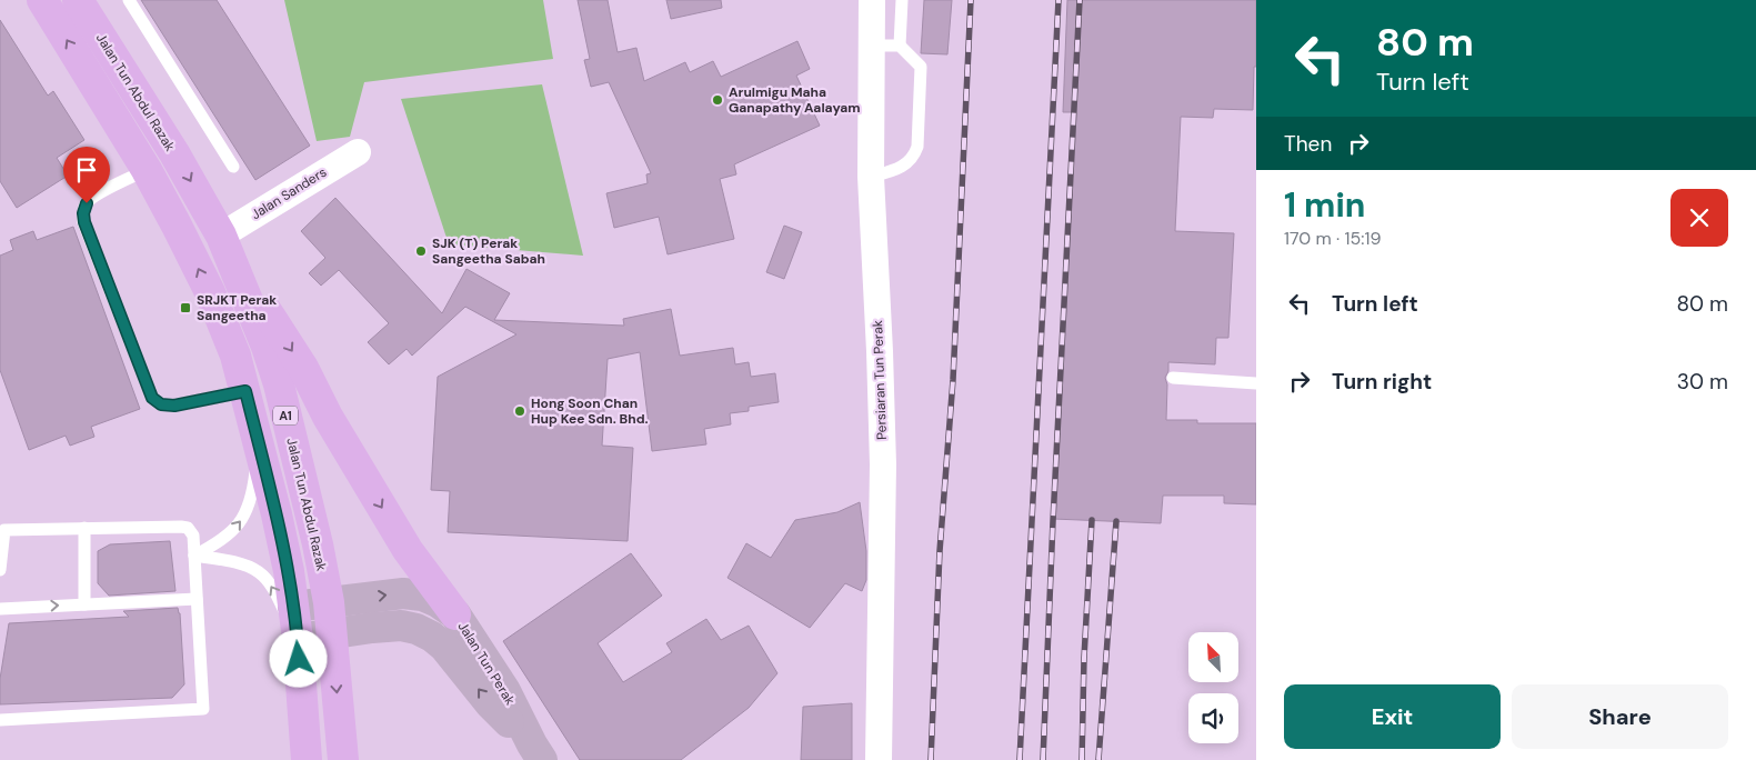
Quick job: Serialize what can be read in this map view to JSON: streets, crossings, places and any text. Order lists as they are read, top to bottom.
{
  "streets": {
    "main road": ["Jalan Tun Abdul Razak", "A1", "Jalan Tun Perak"],
    "street": ["Jalan Sanders", "Persiaran Tun Perak"]
  },
  "crossings": [
    ["Jalan Tun Abdul Razak", "Jalan Sanders"],
    ["Jalan Tun Abdul Razak", "Jalan Tun Perak"]
  ],
  "places": {
    "other": ["Arulmigu Maha Ganapathy Aalayam", "SJK (T) Perak Sangeetha Sabah", "Hong Soon Chan Hup Kee Sdn. Bhd."],
    "transit": ["SRJKT Perak Sangeetha"]
  },
  "north": "top left",
  "page": {
    "turn": ["80 m", "Turn left"],
    "then": "Then",
    "heading": ["1 min", "170 m · 15:19"],
    "list": [
      {
        "name": "Turn left",
        "value": "80 m"
      },
      {
        "name": "Turn right",
        "value": "30 m"
      }
    ],
    "buttons": ["Exit", "Share"]
  }
}
